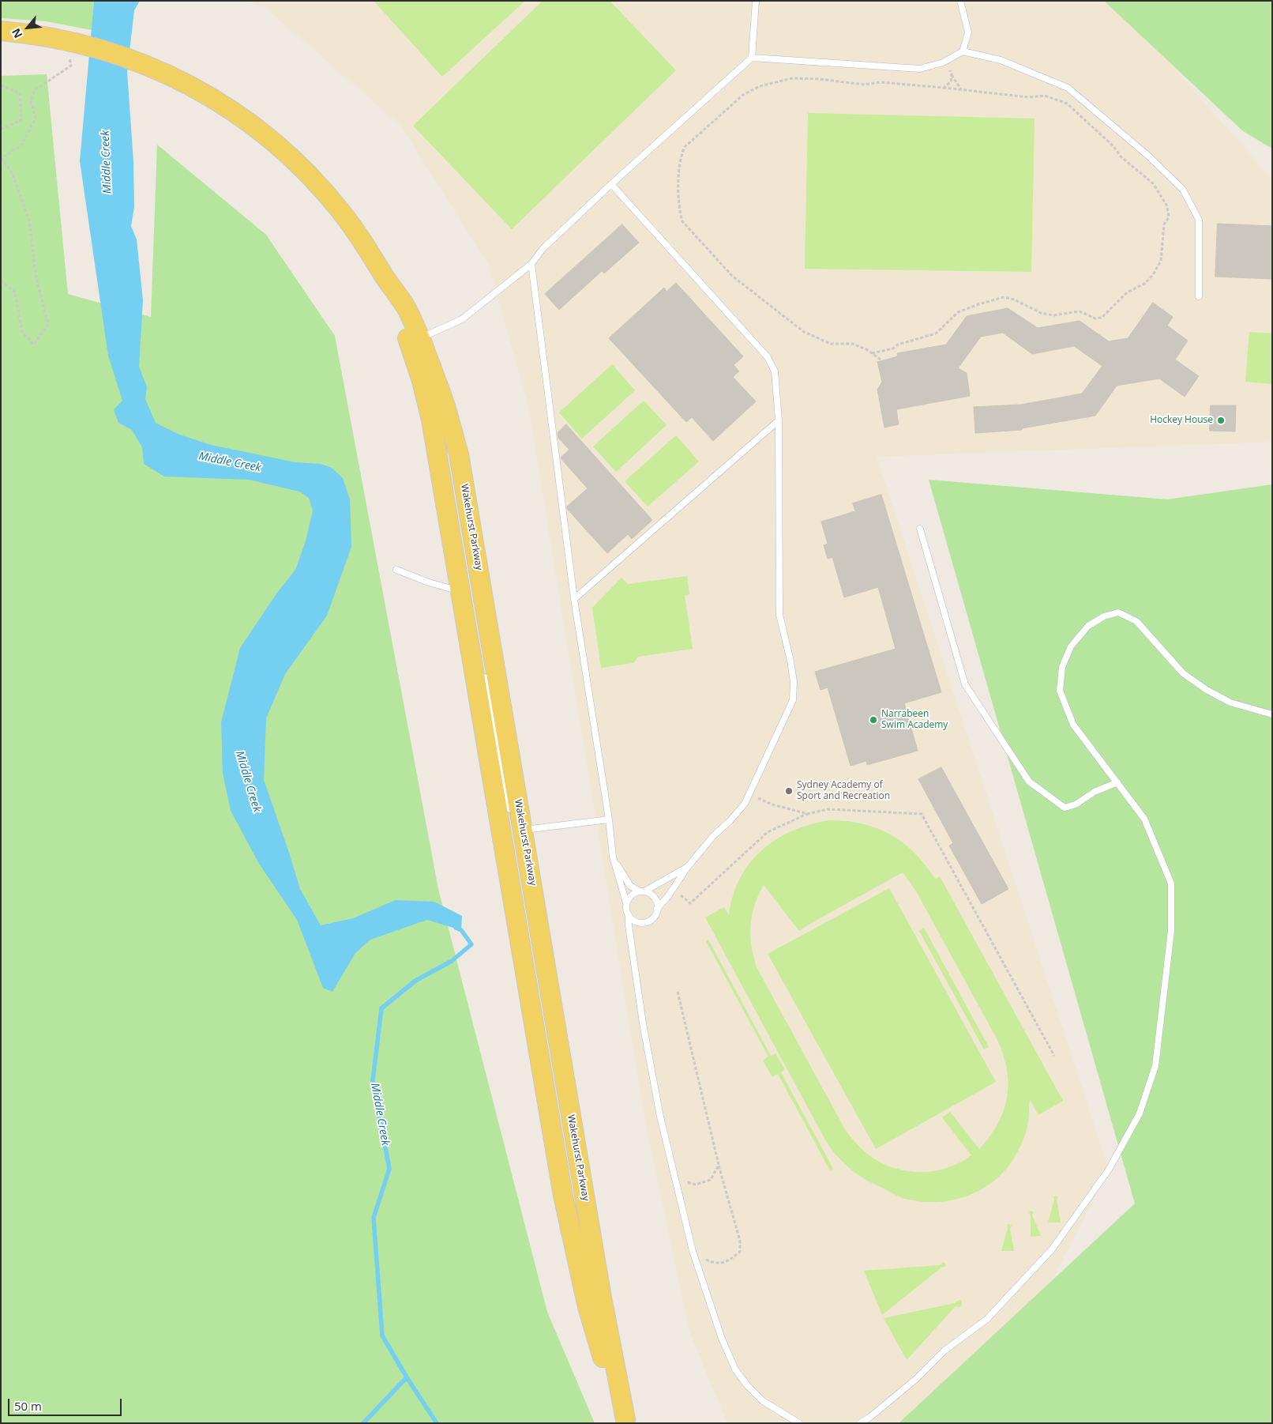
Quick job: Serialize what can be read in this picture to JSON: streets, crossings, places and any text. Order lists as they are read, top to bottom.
{
  "streets": {
    "main road": ["Wakehurst Parkway"]
  },
  "water": ["Middle Creek"],
  "places": ["Hockey House", "Narrabeen Swim Academy", "Sydney Academy of Sport and Recreation"],
  "scale_bar": "50 m",
  "north": "bottom left"
}
